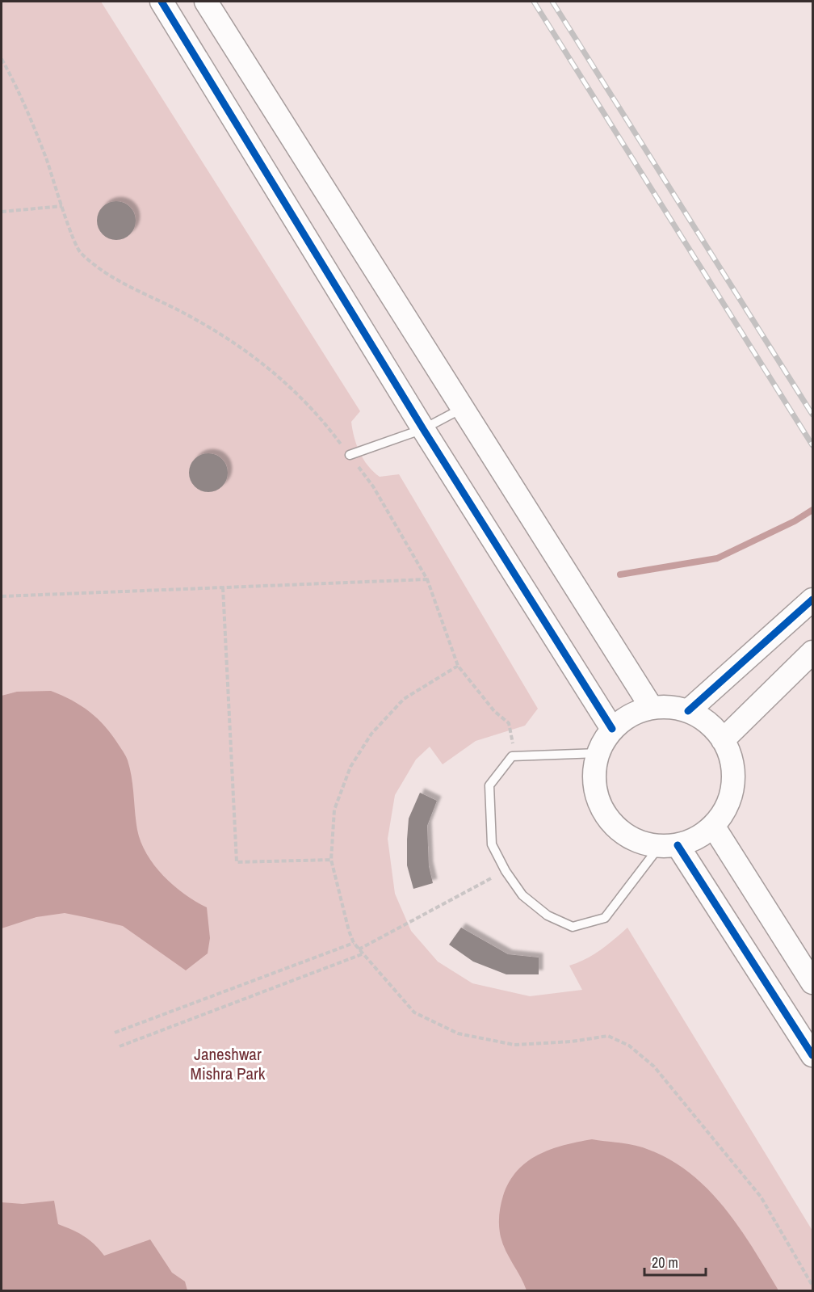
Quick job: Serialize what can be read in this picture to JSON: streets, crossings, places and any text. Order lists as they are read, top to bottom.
{
  "parks": ["Janeshwar Mishra Park"],
  "scale_bar": "20 m"
}
